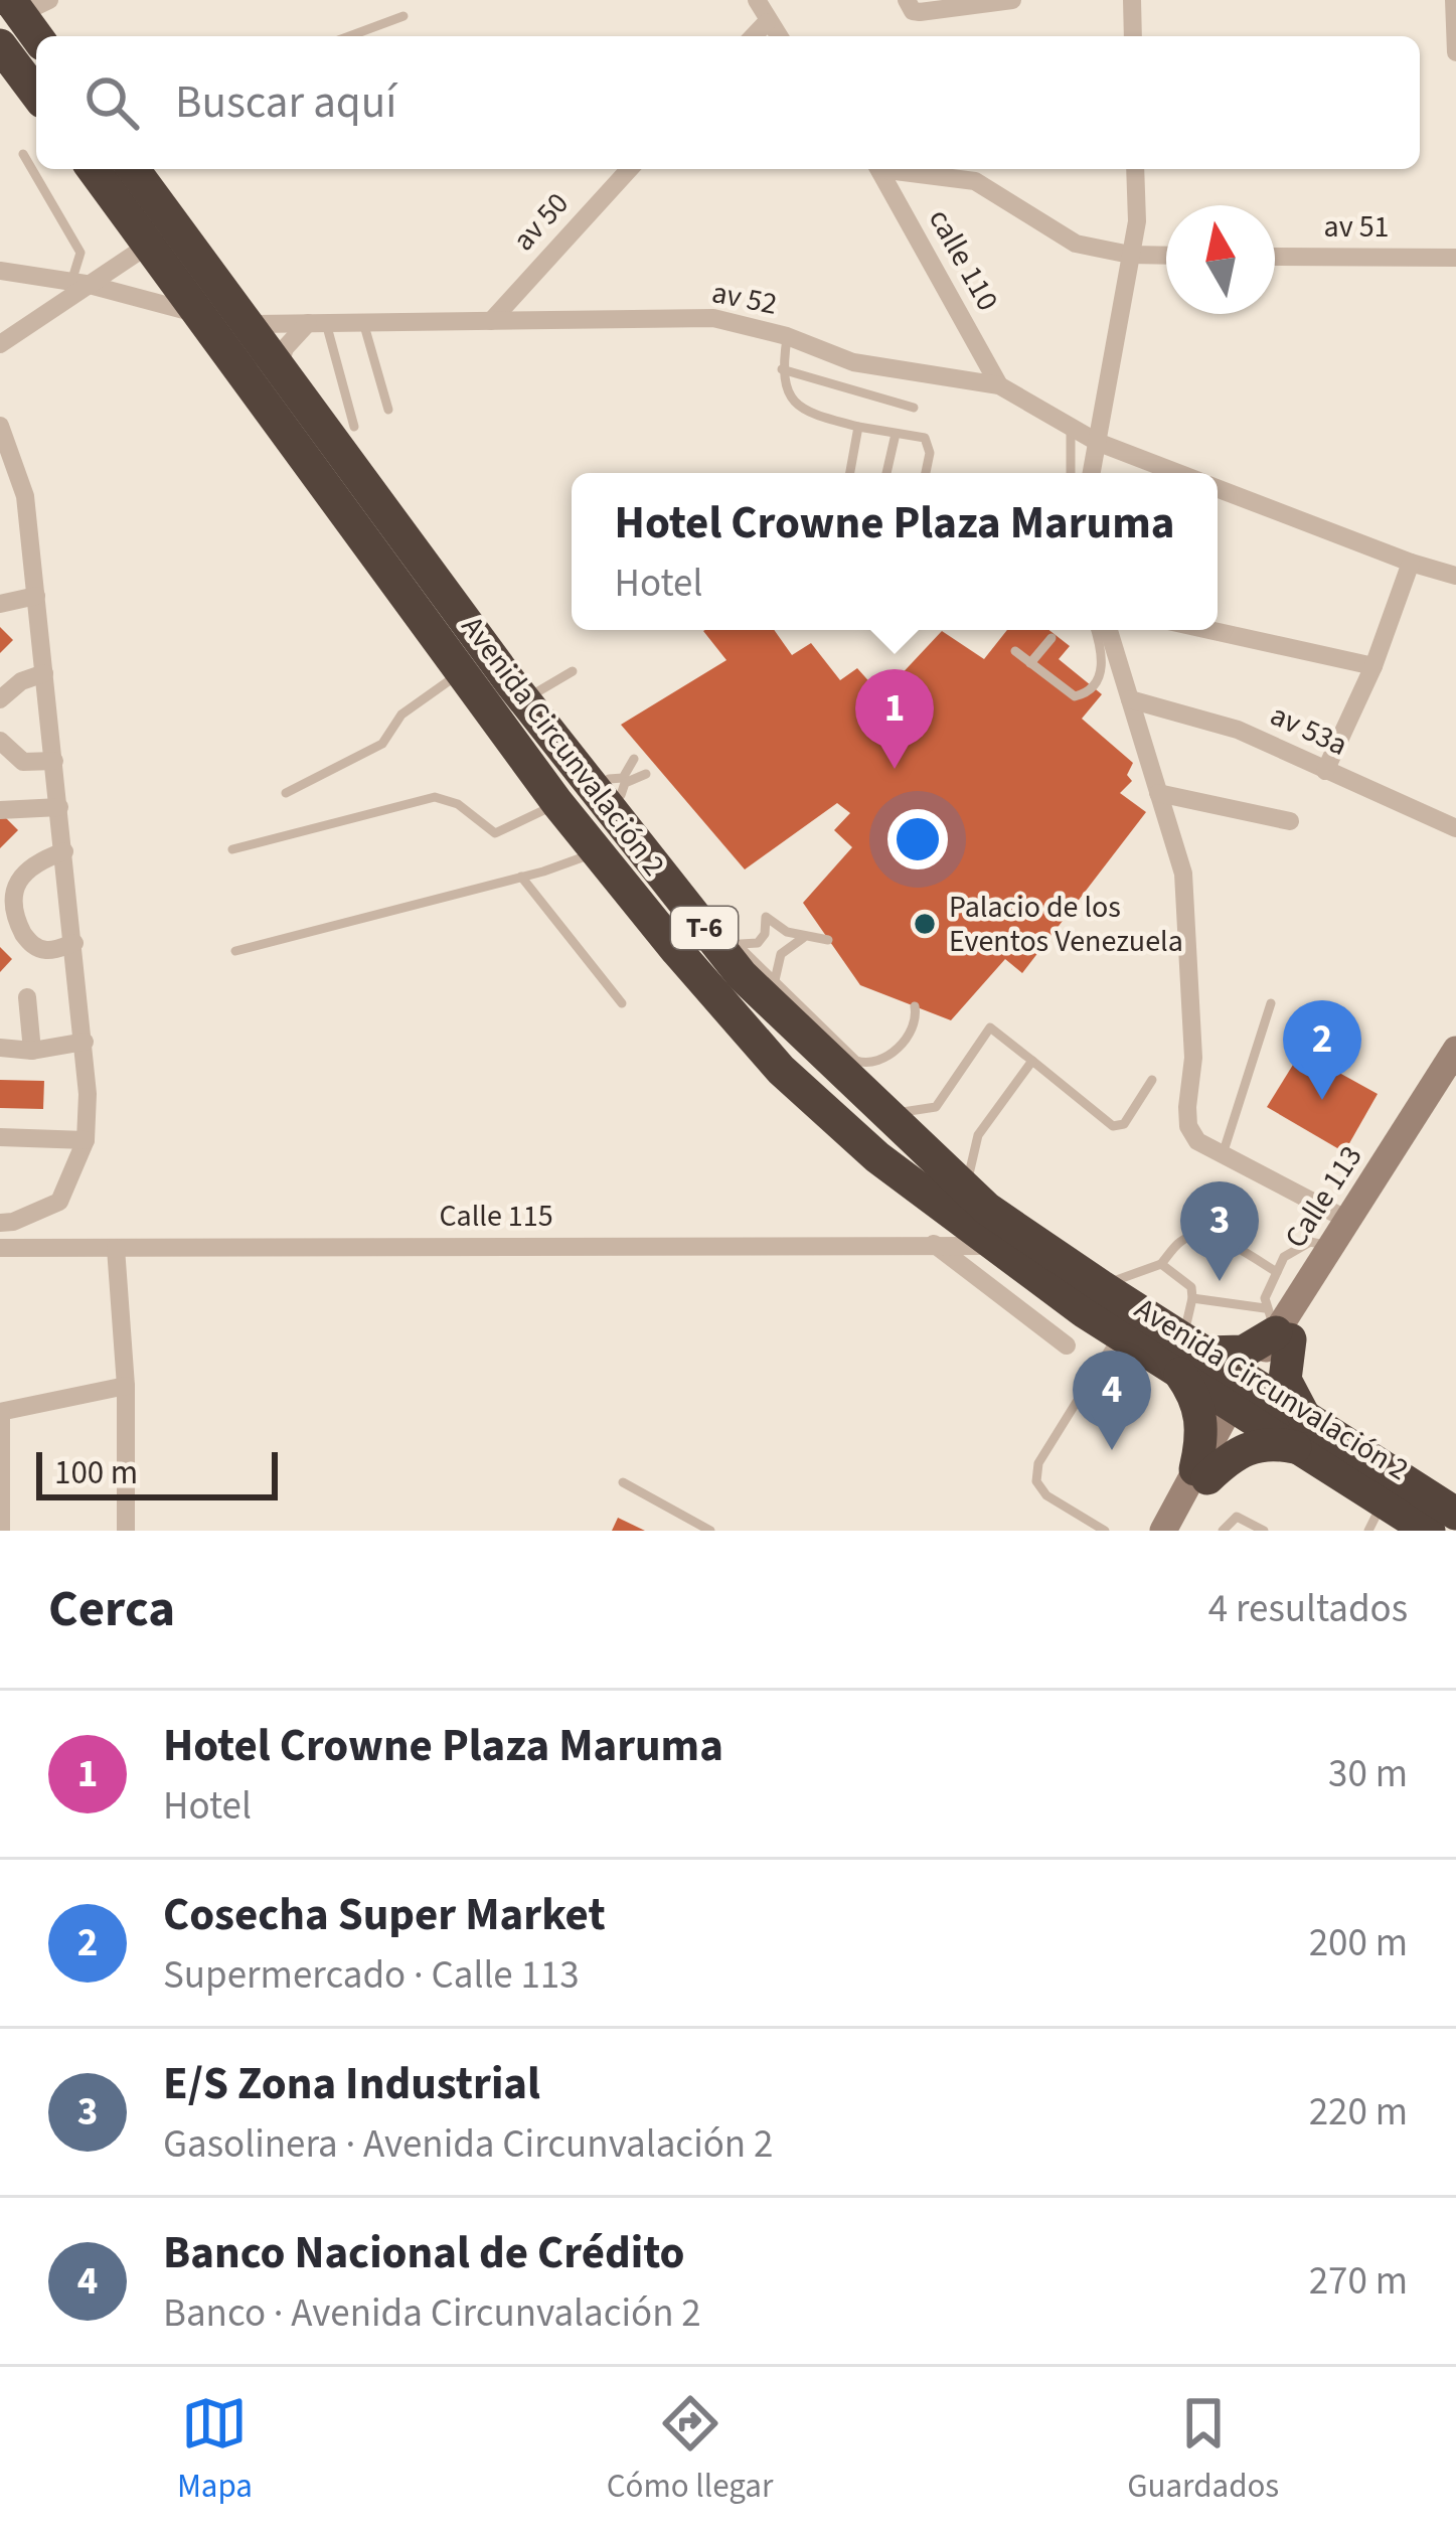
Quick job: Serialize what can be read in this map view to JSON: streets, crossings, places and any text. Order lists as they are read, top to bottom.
{
  "streets": {
    "highway": ["Avenida Circunvalación 2", "T-6"],
    "street": [
      "av 50",
      "av 51",
      "calle 110",
      "av 52",
      "av 53a",
      "Calle 113",
      "Calle 115"
    ]
  },
  "crossings": [
    ["av 50", "av 52"],
    ["calle 110", "av 52"],
    ["av 52", "Avenida Circunvalación 2"],
    ["Avenida Circunvalación 2", "Calle 113"],
    ["Avenida Circunvalación 2", "Calle 115"]
  ],
  "places": ["Palacio de los Eventos Venezuela"],
  "scale_bar": "100 m",
  "north": "top",
  "page": {
    "search": "Buscar aquí",
    "popup": ["Hotel Crowne Plaza Maruma", "Hotel"],
    "pins": [
      "1",
      "2",
      "3",
      "4"
    ],
    "scale": "100 m",
    "heading": ["Cerca", "4 resultados"],
    "list": [
      {
        "mark": "1",
        "name": "Hotel Crowne Plaza Maruma",
        "note": "Hotel",
        "value": "30 m"
      },
      {
        "mark": "2",
        "name": "Cosecha Super Market",
        "note": "Supermercado · Calle 113",
        "value": "200 m"
      },
      {
        "mark": "3",
        "name": "E/S Zona Industrial",
        "note": "Gasolinera · Avenida Circunvalación 2",
        "value": "220 m"
      },
      {
        "mark": "4",
        "name": "Banco Nacional de Crédito",
        "note": "Banco · Avenida Circunvalación 2",
        "value": "270 m"
      }
    ],
    "nav": ["Mapa", "Cómo llegar", "Guardados"]
  }
}
